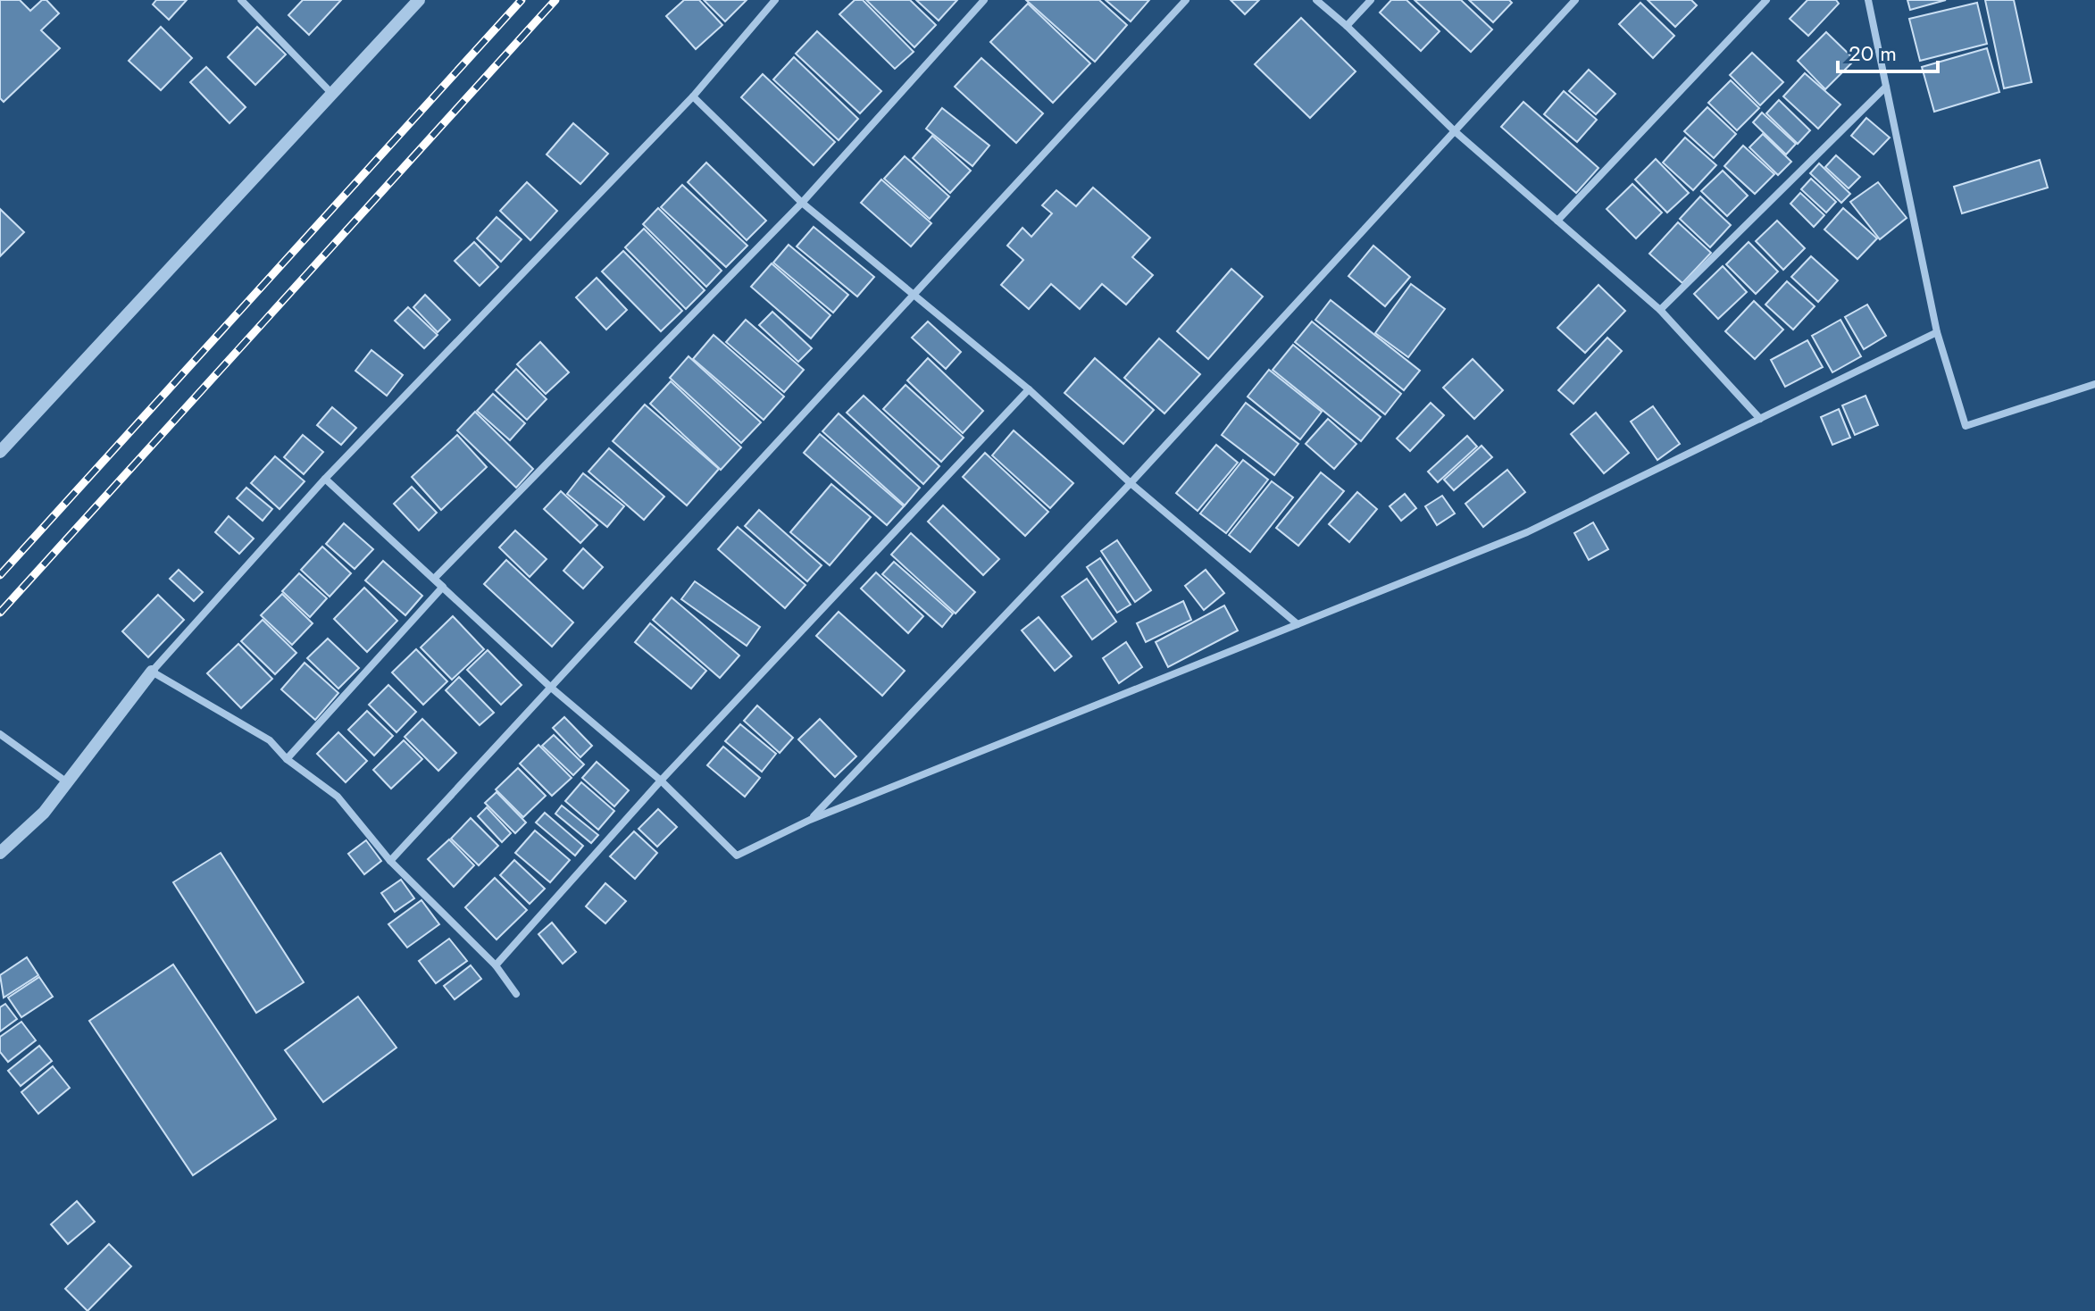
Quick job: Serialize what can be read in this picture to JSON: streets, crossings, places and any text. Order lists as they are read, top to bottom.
{
  "scale_bar": "20 m"
}
